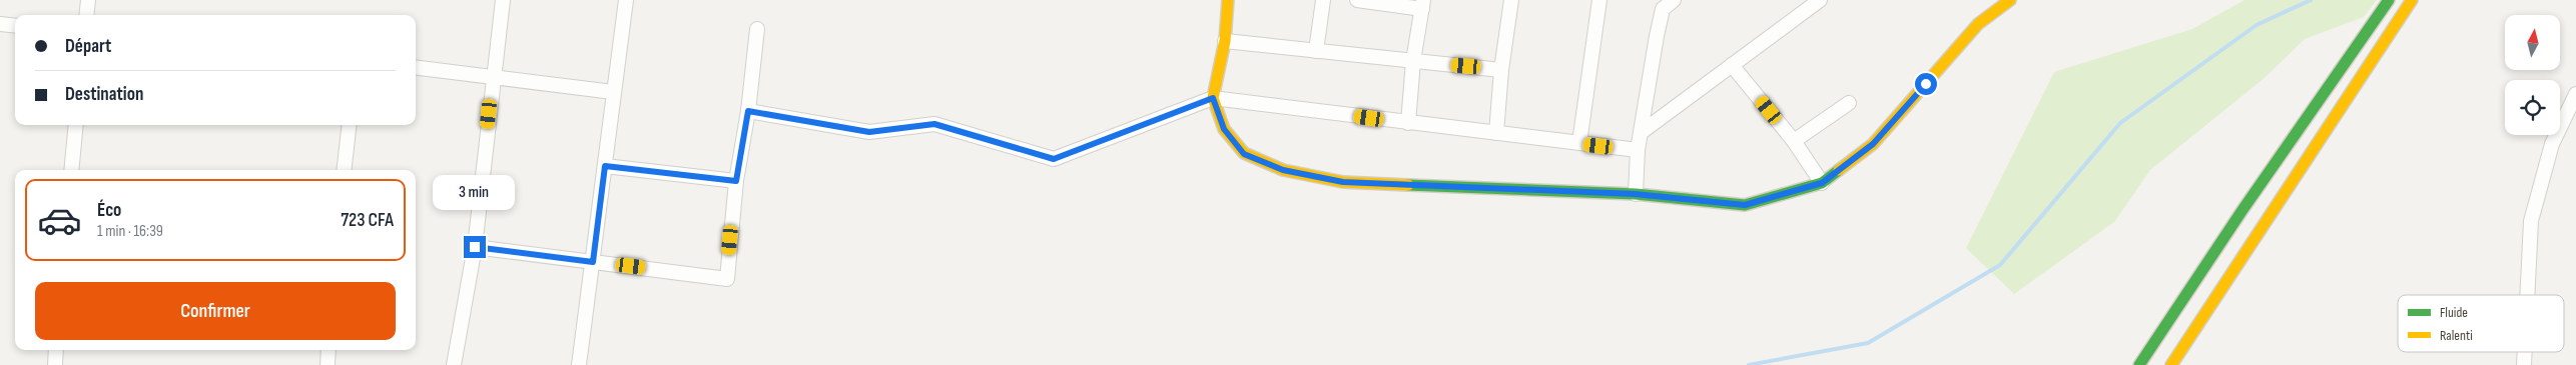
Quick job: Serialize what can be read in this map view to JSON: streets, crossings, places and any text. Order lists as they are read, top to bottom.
{
  "legend": ["Fluide", "Ralenti"],
  "north": "top",
  "page": {
    "banner": ["Départ", "Destination"],
    "bubble": "3 min",
    "list": [
      {
        "name": "Éco",
        "note": "1 min · 16:39",
        "value": "723 CFA"
      }
    ],
    "buttons": "Confirmer"
  }
}
